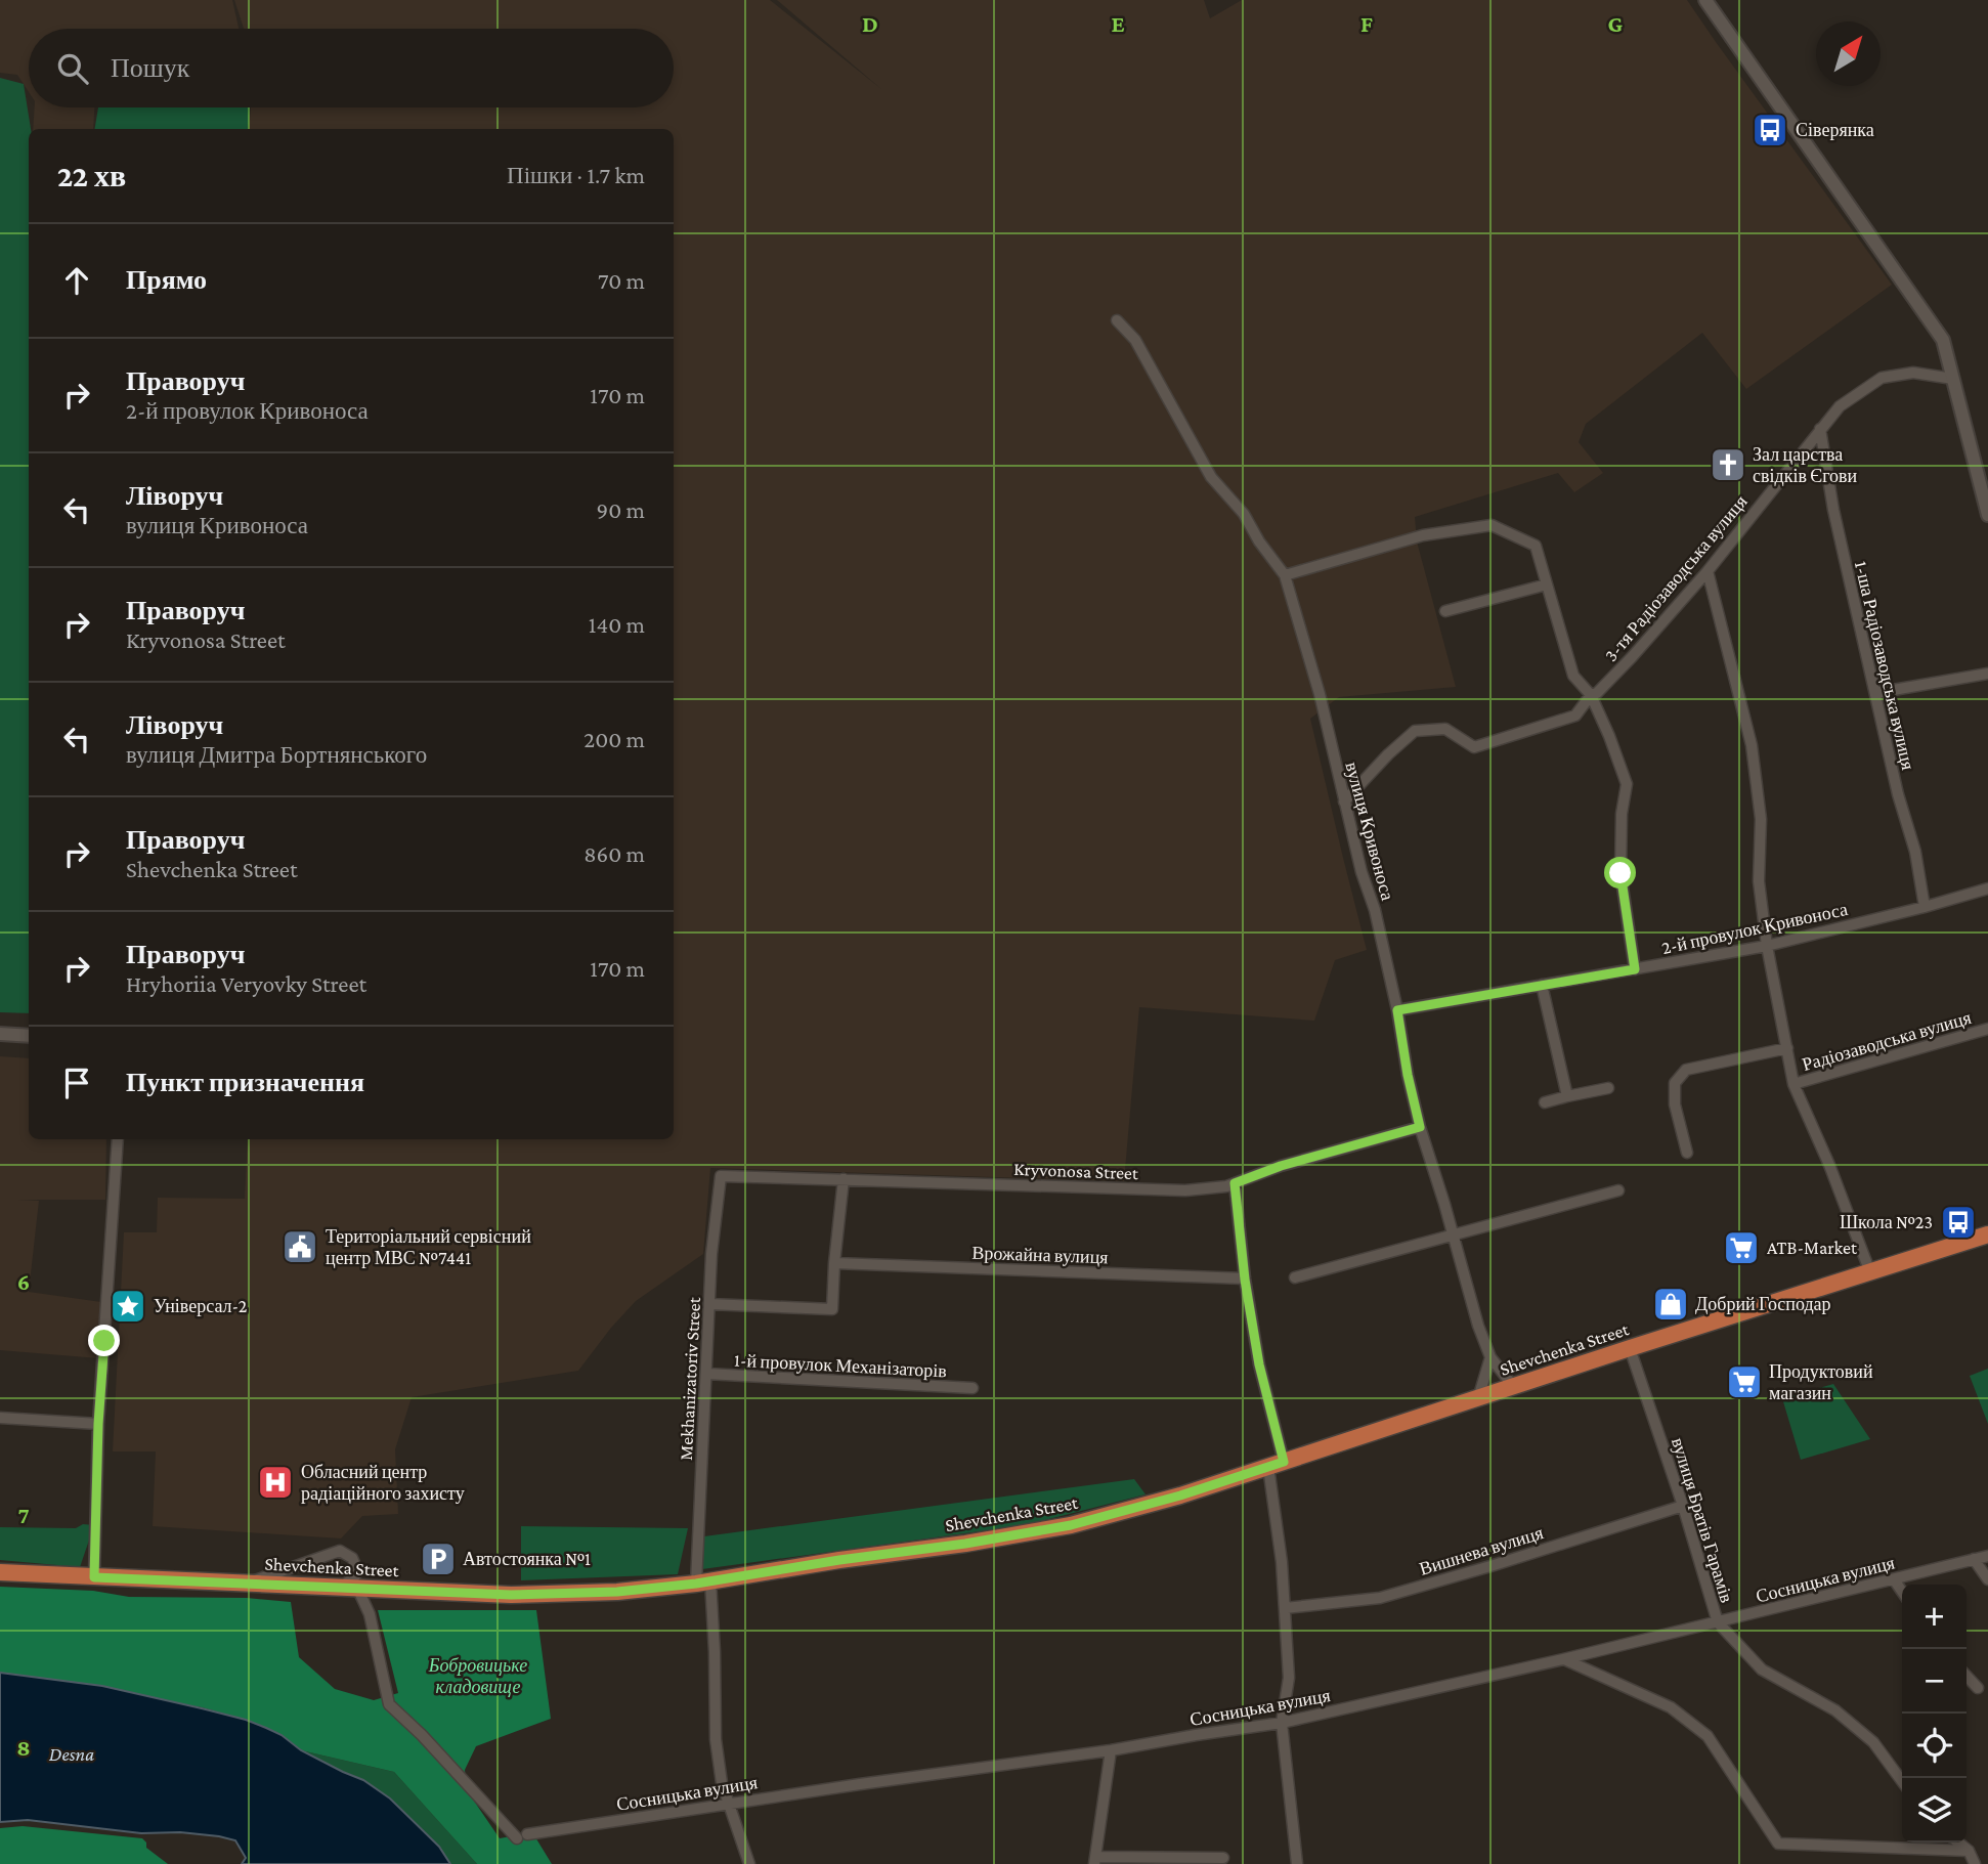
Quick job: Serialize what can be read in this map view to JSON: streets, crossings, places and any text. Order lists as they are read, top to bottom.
{
  "streets": {
    "main road": ["Shevchenka Street"],
    "street": [
      "3-тя Радіозаводська вулиця",
      "1-ша Радіозаводська вулиця",
      "вулиця Кривоноса",
      "2-й провулок Кривоноса",
      "Радіозаводська вулиця",
      "Kryvonosa Street",
      "Врожайна вулиця",
      "1-й провулок Механізаторів",
      "Mekhanizatoriv Street",
      "вулиця Братів Гарамів",
      "Вишнева вулиця",
      "Сосницька вулиця"
    ]
  },
  "crossings": [
    ["3-тя Радіозаводська вулиця", "1-ша Радіозаводська вулиця"],
    ["3-тя Радіозаводська вулиця", "вулиця Кривоноса"],
    ["1-ша Радіозаводська вулиця", "2-й провулок Кривоноса"],
    ["вулиця Кривоноса", "2-й провулок Кривоноса"],
    ["вулиця Кривоноса", "Kryvonosa Street"],
    ["вулиця Кривоноса", "Shevchenka Street"],
    ["Kryvonosa Street", "Mekhanizatoriv Street"],
    ["Shevchenka Street", "Mekhanizatoriv Street"],
    ["Shevchenka Street", "вулиця Братів Гарамів"],
    ["Shevchenka Street", "Сосницька вулиця"],
    ["1-й провулок Механізаторів", "Mekhanizatoriv Street"],
    ["Mekhanizatoriv Street", "Сосницька вулиця"],
    ["вулиця Братів Гарамів", "Вишнева вулиця"],
    ["вулиця Братів Гарамів", "Сосницька вулиця"]
  ],
  "water": ["Desna"],
  "parks": ["Бобровицьке кладовище"],
  "places": {
    "bus stop": ["Сіверянка", "Школа №23"],
    "church": ["Зал царства свідків Єгови"],
    "public building": ["Територіальний сервісний центр МВС №7441"],
    "supermarket": ["ATB-Market", "Продуктовий магазин"],
    "shop": ["Добрий Господар"],
    "place": ["Універсал-2"],
    "hospital": ["Обласний центр радіаційного захисту"],
    "parking": ["Автостоянка №1"]
  },
  "north": "top right",
  "page": {
    "search": "Пошук",
    "heading": ["22 хв", "Пішки · 1.7 km"],
    "list": [
      ["Прямо", "70 m"],
      ["Праворуч", "2-й провулок Кривоноса", "170 m"],
      ["Ліворуч", "вулиця Кривоноса", "90 m"],
      ["Праворуч", "Kryvonosa Street", "140 m"],
      ["Ліворуч", "вулиця Дмитра Бортнянського", "200 m"],
      ["Праворуч", "Shevchenka Street", "860 m"],
      ["Праворуч", "Hryhoriia Veryovky Street", "170 m"],
      "Пункт призначення"
    ],
    "map_buttons": ["+", "−"]
  },
  "grid": {
    "columns": [
      "D",
      "E",
      "F",
      "G"
    ],
    "rows": ["6", "7", "8"]
  }
}
